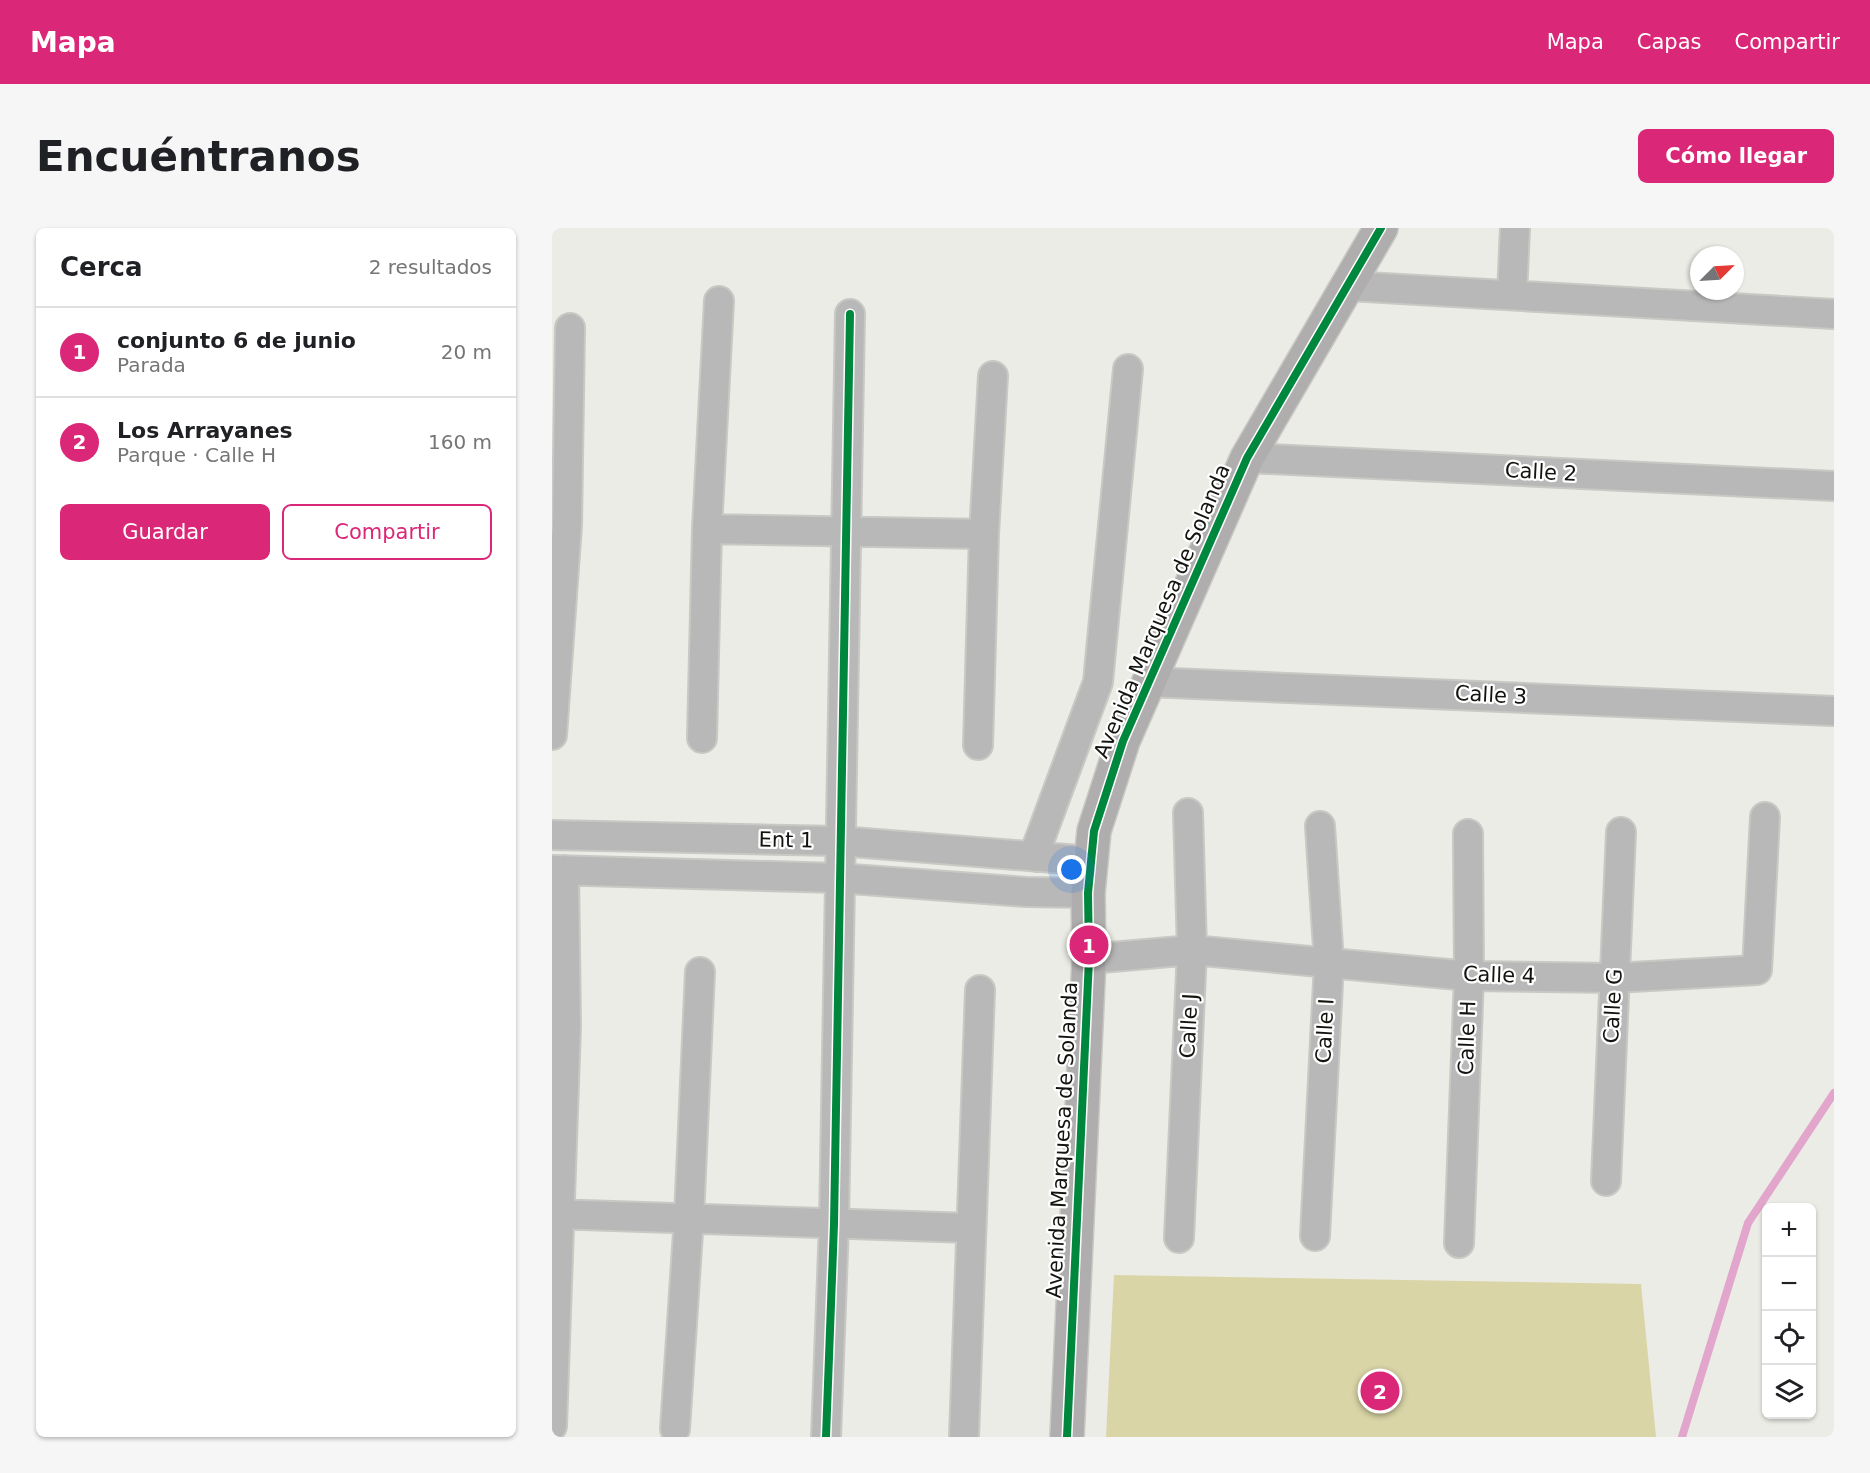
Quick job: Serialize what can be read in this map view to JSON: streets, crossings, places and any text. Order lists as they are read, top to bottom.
{
  "streets": {
    "street": [
      "Calle 2",
      "Avenida Marquesa de Solanda",
      "Calle 3",
      "Ent 1",
      "Calle 4",
      "Calle G",
      "Calle J",
      "Calle I",
      "Calle H"
    ]
  },
  "crossings": [
    ["Calle 2", "Avenida Marquesa de Solanda"],
    ["Avenida Marquesa de Solanda", "Calle 3"],
    ["Avenida Marquesa de Solanda", "Ent 1"],
    ["Avenida Marquesa de Solanda", "Calle 4"],
    ["Calle 4", "Calle G"],
    ["Calle 4", "Calle J"],
    ["Calle 4", "Calle I"],
    ["Calle 4", "Calle H"]
  ],
  "north": "top right",
  "page": {
    "header": "Mapa",
    "nav": ["Mapa", "Capas", "Compartir"],
    "buttons": [
      "Cómo llegar",
      ["Guardar", "Compartir"]
    ],
    "title": "Encuéntranos",
    "heading": ["Cerca", "2 resultados"],
    "list": [
      {
        "mark": "1",
        "name": "conjunto 6 de junio",
        "note": "Parada",
        "value": "20 m"
      },
      {
        "mark": "2",
        "name": "Los Arrayanes",
        "note": "Parque · Calle H",
        "value": "160 m"
      }
    ],
    "pins": ["1", "2"],
    "map_buttons": ["+", "−"]
  }
}
